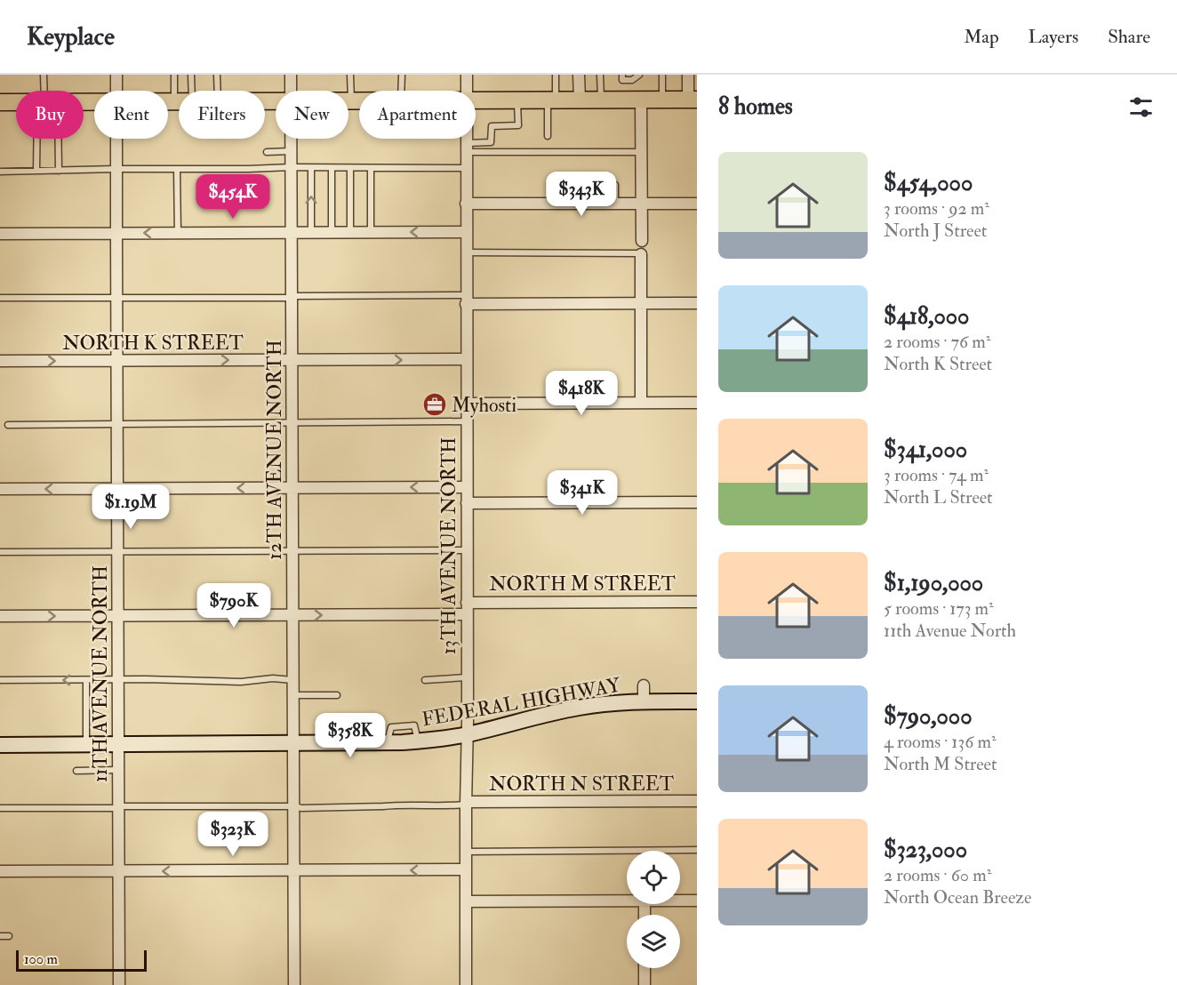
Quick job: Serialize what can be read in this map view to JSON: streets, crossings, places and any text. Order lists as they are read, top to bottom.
{
  "streets": {
    "main road": ["FEDERAL HIGHWAY"],
    "street": [
      "NORTH K STREET",
      "12TH AVENUE NORTH",
      "13TH AVENUE NORTH",
      "NORTH M STREET",
      "11TH AVENUE NORTH",
      "NORTH N STREET"
    ]
  },
  "crossings": [
    ["NORTH K STREET", "12TH AVENUE NORTH"],
    ["NORTH K STREET", "13TH AVENUE NORTH"],
    ["NORTH K STREET", "11TH AVENUE NORTH"],
    ["12TH AVENUE NORTH", "NORTH M STREET"],
    ["12TH AVENUE NORTH", "FEDERAL HIGHWAY"],
    ["13TH AVENUE NORTH", "NORTH M STREET"],
    ["13TH AVENUE NORTH", "FEDERAL HIGHWAY"],
    ["13TH AVENUE NORTH", "NORTH N STREET"],
    ["NORTH M STREET", "11TH AVENUE NORTH"],
    ["11TH AVENUE NORTH", "FEDERAL HIGHWAY"]
  ],
  "one_way": ["NORTH K STREET", "NORTH M STREET"],
  "places": {
    "office": ["Myhosti"]
  },
  "scale_bar": "100 m",
  "page": {
    "header": "Keyplace",
    "nav": ["Map", "Layers", "Share"],
    "heading": "8 homes",
    "chip": [
      "Buy",
      "Rent",
      "Filters",
      "New",
      "Apartment"
    ],
    "list": [
      {
        "name": "$454,000",
        "note": "3 rooms · 92 m² · North J Street"
      },
      {
        "name": "$418,000",
        "note": "2 rooms · 76 m² · North K Street"
      },
      {
        "name": "$341,000",
        "note": "3 rooms · 74 m² · North L Street"
      },
      {
        "name": "$1,190,000",
        "note": "5 rooms · 173 m² · 11th Avenue North"
      },
      {
        "name": "$790,000",
        "note": "4 rooms · 136 m² · North M Street"
      },
      {
        "name": "$323,000",
        "note": "2 rooms · 60 m² · North Ocean Breeze"
      }
    ],
    "price": [
      "$343K",
      "$454K",
      "$418K",
      "$341K",
      "$1.19M",
      "$790K",
      "$358K",
      "$323K"
    ],
    "scale": "100 m"
  }
}
